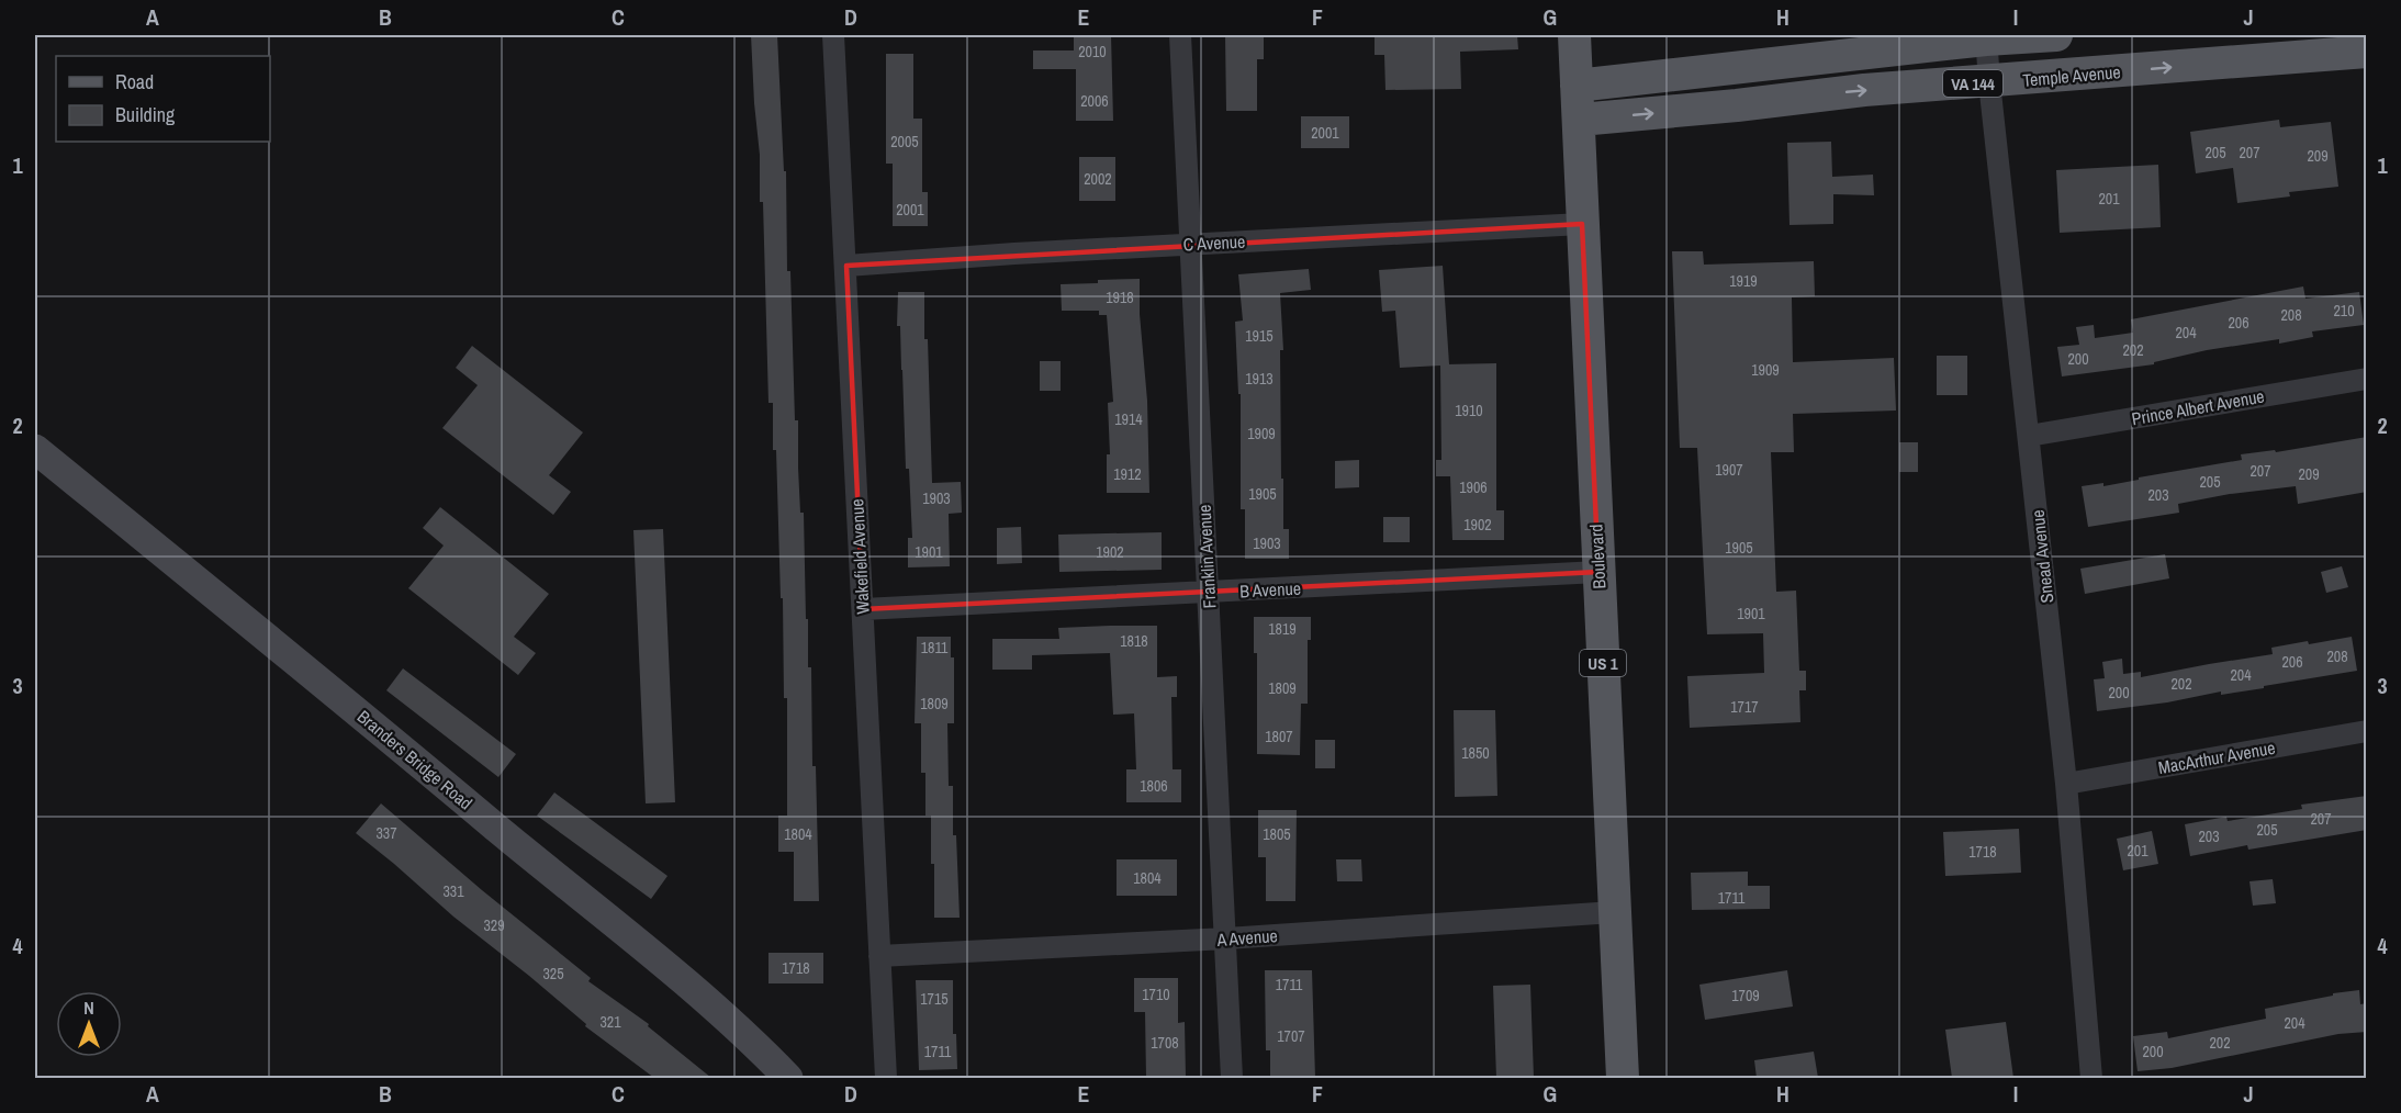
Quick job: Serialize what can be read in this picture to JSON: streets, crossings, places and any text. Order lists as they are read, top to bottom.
{
  "streets": {
    "main road": [
      "Temple Avenue",
      "VA 144",
      "Boulevard",
      "US 1"
    ],
    "street": [
      "C Avenue",
      "Prince Albert Avenue",
      "Wakefield Avenue",
      "Franklin Avenue",
      "Snead Avenue",
      "B Avenue",
      "MacArthur Avenue",
      "Branders Bridge Road",
      "A Avenue"
    ]
  },
  "crossings": [
    ["Temple Avenue", "Boulevard"],
    ["Temple Avenue", "Snead Avenue"],
    ["VA 144", "Boulevard"],
    ["VA 144", "Snead Avenue"],
    ["C Avenue", "Wakefield Avenue"],
    ["C Avenue", "Franklin Avenue"],
    ["C Avenue", "Boulevard"],
    ["Prince Albert Avenue", "Snead Avenue"],
    ["Wakefield Avenue", "B Avenue"],
    ["Wakefield Avenue", "A Avenue"],
    ["Franklin Avenue", "B Avenue"],
    ["Franklin Avenue", "A Avenue"],
    ["Boulevard", "B Avenue"],
    ["Boulevard", "A Avenue"],
    ["Snead Avenue", "MacArthur Avenue"]
  ],
  "house_numbers": [
    "2010",
    "2006",
    "2001",
    "2005",
    "205",
    "207",
    "209",
    "2002",
    "201",
    "2001",
    "1919",
    "1918",
    "210",
    "208",
    "206",
    "204",
    "1915",
    "202",
    "200",
    "1909",
    "1913",
    "1910",
    "1914",
    "1909",
    "1907",
    "207",
    "1912",
    "209",
    "205",
    "1906",
    "1905",
    "203",
    "1903",
    "1902",
    "1903",
    "1905",
    "1901",
    "1902",
    "1901",
    "1819",
    "1818",
    "1811",
    "208",
    "206",
    "204",
    "202",
    "1809",
    "200",
    "1809",
    "1717",
    "1807",
    "1850",
    "1806",
    "207",
    "205",
    "337",
    "1804",
    "1805",
    "203",
    "201",
    "1718",
    "1804",
    "331",
    "1711",
    "329",
    "1718",
    "325",
    "1711",
    "1710",
    "1709",
    "1715",
    "321",
    "204",
    "1707",
    "1708",
    "202",
    "1711",
    "200"
  ],
  "legend": ["Road", "Building"],
  "north": "top",
  "grid": {
    "columns": [
      "A",
      "B",
      "C",
      "D",
      "E",
      "F",
      "G",
      "H",
      "I",
      "J"
    ],
    "rows": [
      "1",
      "2",
      "3",
      "4"
    ]
  }
}
